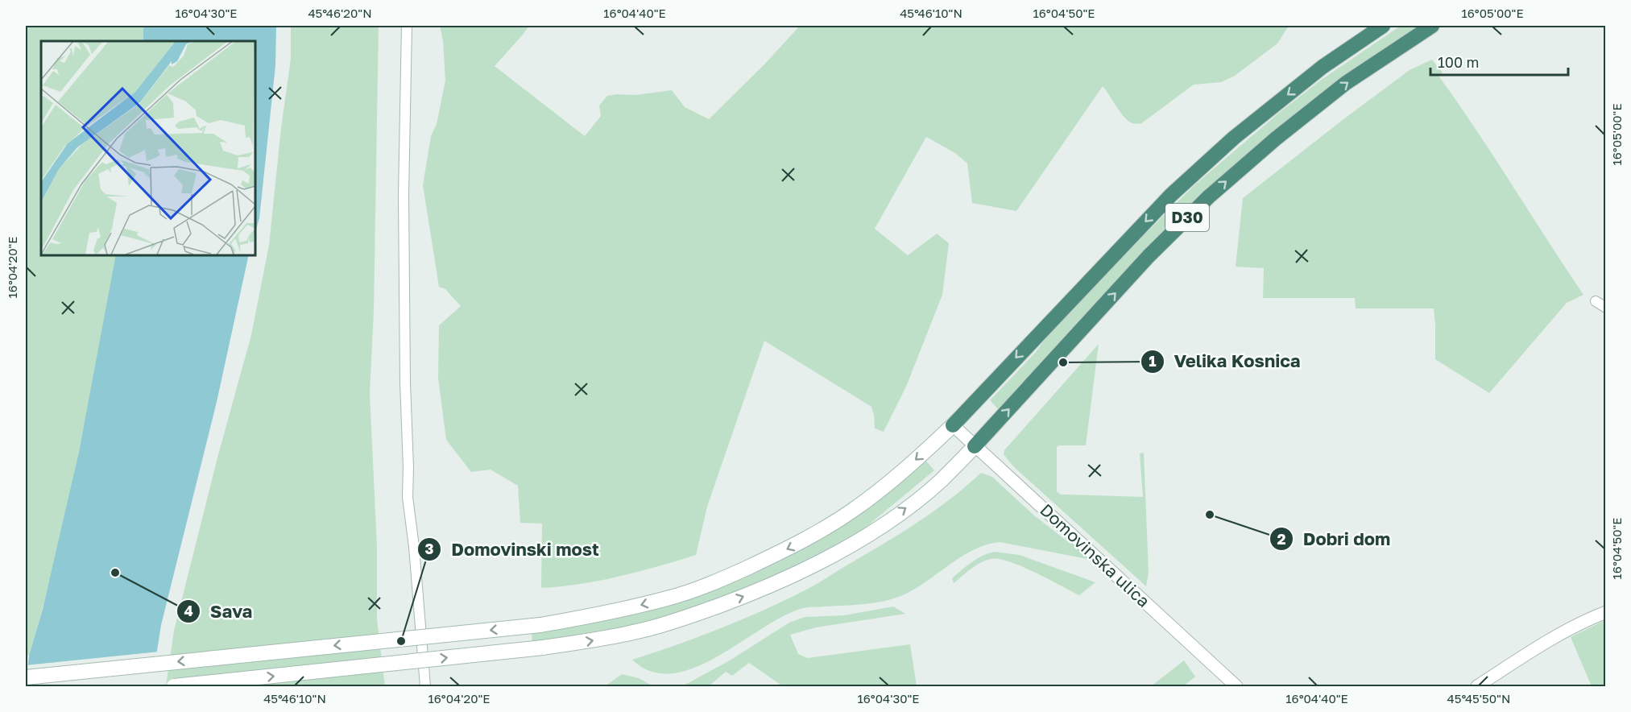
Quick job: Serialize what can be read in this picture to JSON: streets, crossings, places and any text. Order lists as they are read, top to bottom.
{
  "streets": {
    "highway": ["D30"],
    "street": ["Domovinska ulica"]
  },
  "crossings": [
    ["D30", "Domovinska ulica"]
  ],
  "places": [
    "Velika Kosnica",
    "Dobri dom",
    "Sava",
    "Domovinski most"
  ],
  "scale_bar": "100 m",
  "coordinates": [
    "16°04'30\"E",
    "45°46'20\"N",
    "16°04'40\"E",
    "45°46'10\"N",
    "16°04'50\"E",
    "16°05'00\"E",
    "16°04'20\"E",
    "45°45'50\"N"
  ]
}
